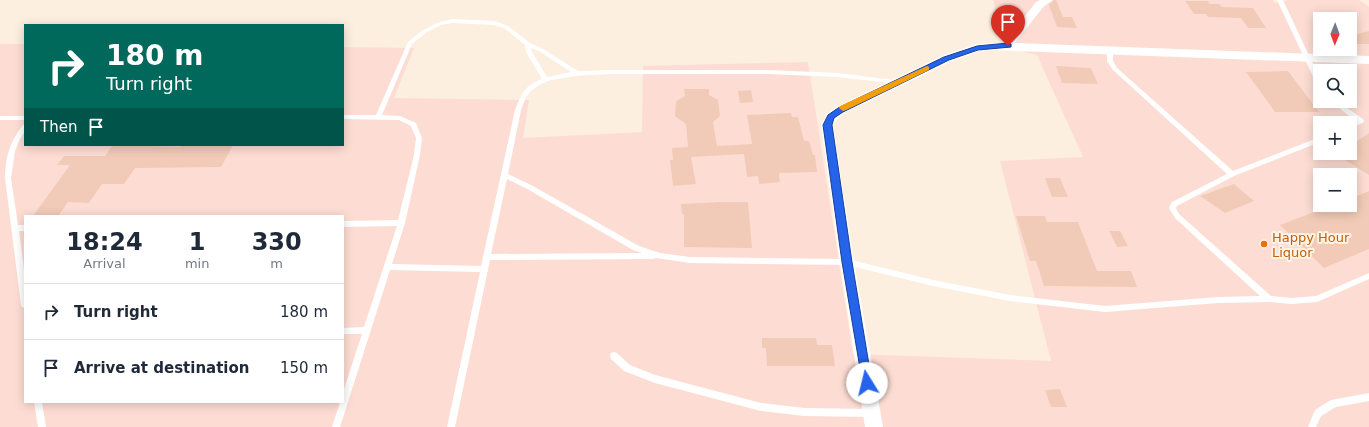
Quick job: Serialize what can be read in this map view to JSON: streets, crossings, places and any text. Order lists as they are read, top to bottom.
{
  "places": ["Happy Hour Liquor"],
  "north": "bottom",
  "page": {
    "map_buttons": ["+", "−"],
    "turn": ["180 m", "Turn right"],
    "then": "Then",
    "eta": [
      "18:24",
      "Arrival",
      "1",
      "min",
      "330",
      "m"
    ],
    "list": [
      {
        "name": "Turn right",
        "value": "180 m"
      },
      {
        "name": "Arrive at destination",
        "value": "150 m"
      }
    ]
  }
}
